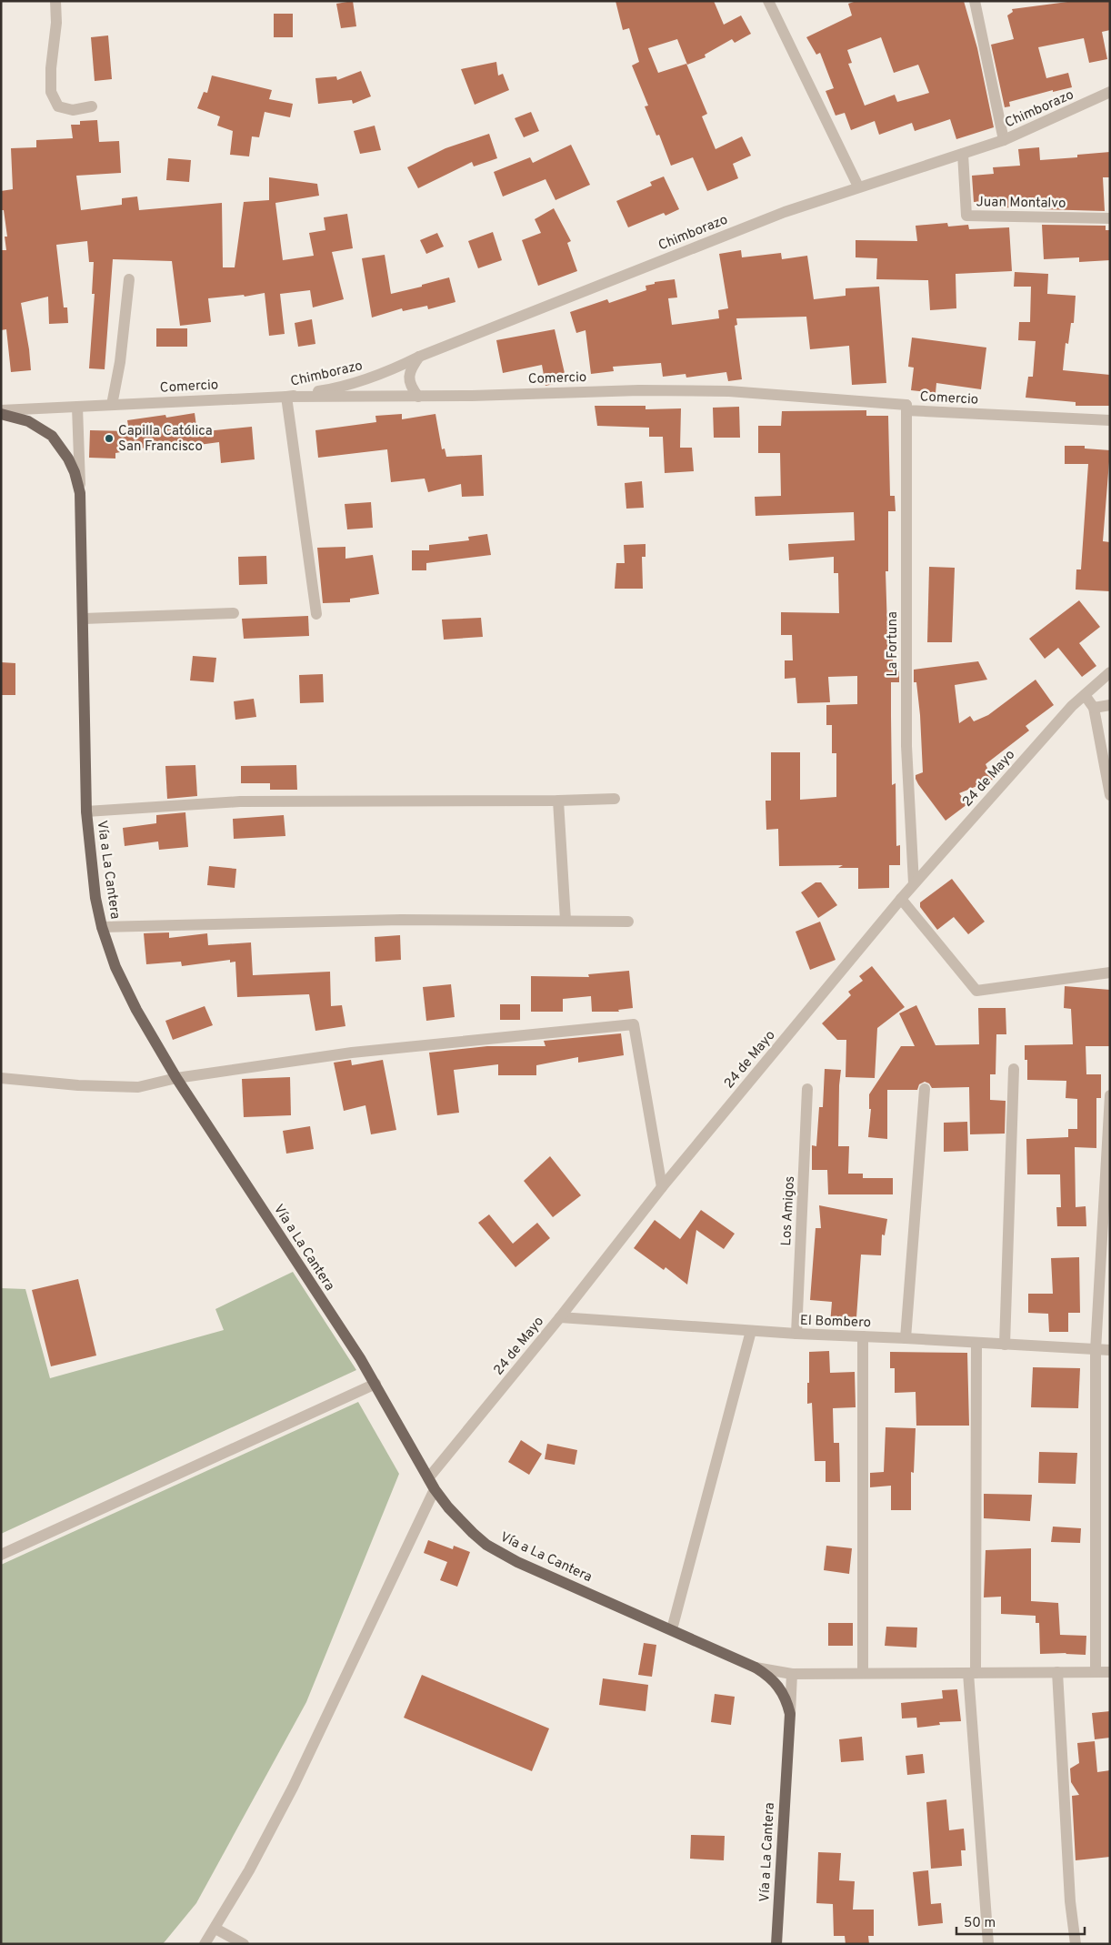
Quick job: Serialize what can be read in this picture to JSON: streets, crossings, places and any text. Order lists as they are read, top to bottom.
{
  "streets": {
    "main road": ["Vía a La Cantera"],
    "street": [
      "Chimborazo",
      "Juan Montalvo",
      "Comercio",
      "La Fortuna",
      "24 de Mayo",
      "Los Amigos",
      "El Bombero"
    ]
  },
  "crossings": [
    ["Chimborazo", "Juan Montalvo"],
    ["Chimborazo", "Comercio"],
    ["Comercio", "La Fortuna"],
    ["La Fortuna", "24 de Mayo"],
    ["24 de Mayo", "Vía a La Cantera"],
    ["24 de Mayo", "El Bombero"],
    ["Los Amigos", "El Bombero"]
  ],
  "places": ["Capilla Católica San Francisco"],
  "scale_bar": "50 m"
}
